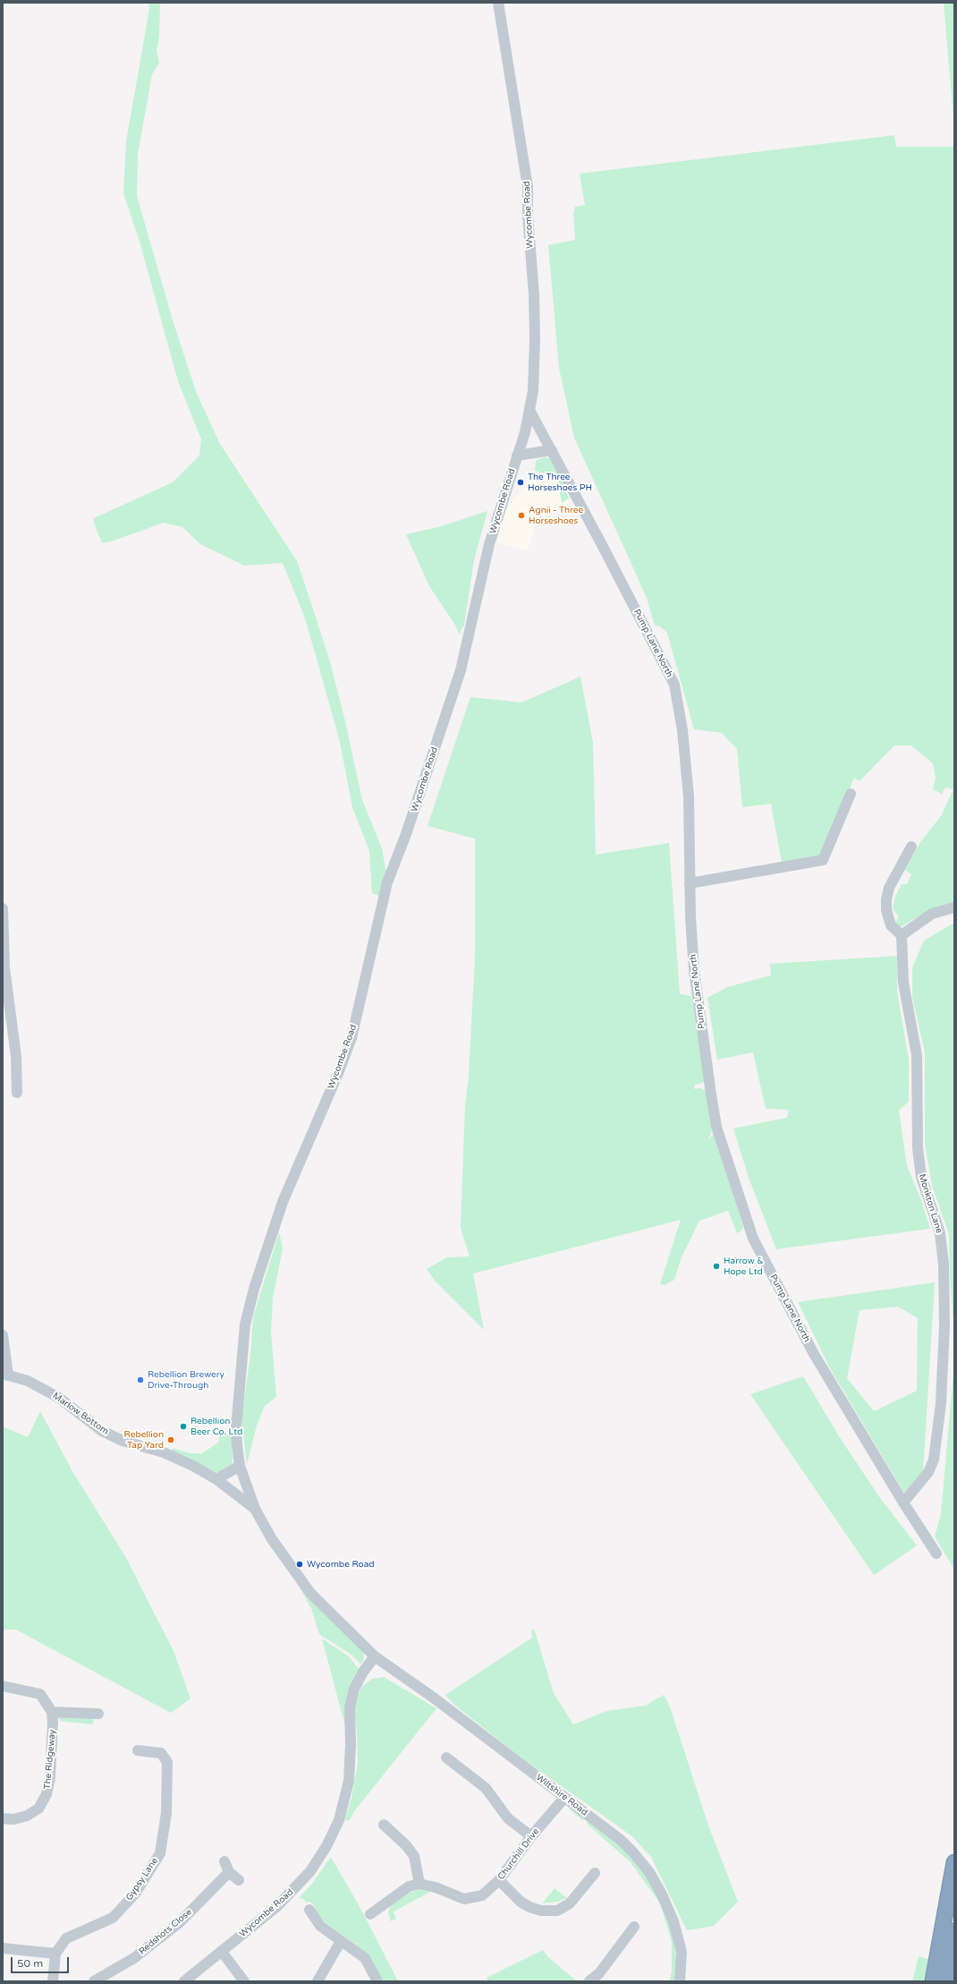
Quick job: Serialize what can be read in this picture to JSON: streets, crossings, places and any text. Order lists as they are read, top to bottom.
{
  "streets": {
    "street": [
      "Wycombe Road",
      "Pump Lane North",
      "Monkton Lane",
      "Marlow Bottom",
      "The Ridgeway",
      "Wiltshire Road",
      "Churchill Drive",
      "Gypsy Lane",
      "Redshots Close"
    ]
  },
  "crossings": [
    ["Wycombe Road", "Pump Lane North"],
    ["Wycombe Road", "Marlow Bottom"],
    ["Wycombe Road", "Wiltshire Road"],
    ["Pump Lane North", "Monkton Lane"],
    ["Wiltshire Road", "Churchill Drive"]
  ],
  "places": [
    "The Three Horseshoes PH",
    "Agnii - Three Horseshoes",
    "Harrow & Hope Ltd",
    "Rebellion Brewery Drive-Through",
    "Rebellion Beer Co. Ltd",
    "Rebellion Tap Yard",
    "Wycombe Road"
  ],
  "scale_bar": "50 m"
}
